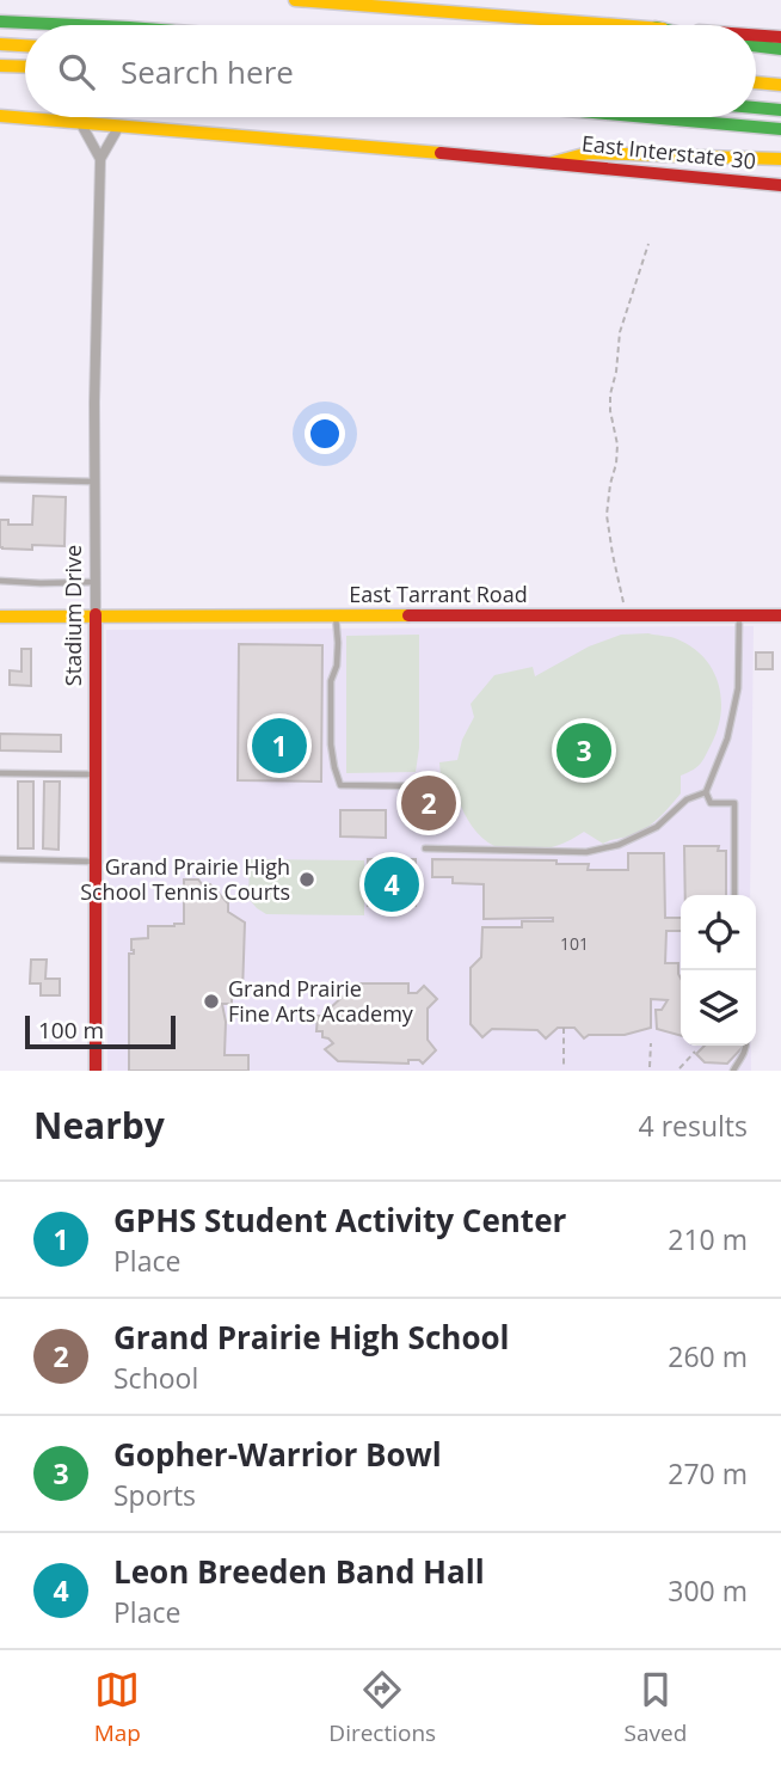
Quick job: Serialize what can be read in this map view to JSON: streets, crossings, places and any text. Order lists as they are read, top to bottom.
{
  "streets": {
    "main road": ["East Interstate 30", "East Tarrant Road", "Stadium Drive"]
  },
  "crossings": [
    ["East Interstate 30", "Stadium Drive"],
    ["East Tarrant Road", "Stadium Drive"]
  ],
  "places": ["Grand Prairie High School Tennis Courts", "Grand Prairie Fine Arts Academy"],
  "house_numbers": ["101"],
  "scale_bar": "100 m",
  "page": {
    "search": "Search here",
    "pins": [
      "1",
      "3",
      "2",
      "4"
    ],
    "scale": "100 m",
    "heading": ["Nearby", "4 results"],
    "list": [
      {
        "mark": "1",
        "name": "GPHS Student Activity Center",
        "note": "Place",
        "value": "210 m"
      },
      {
        "mark": "2",
        "name": "Grand Prairie High School",
        "note": "School",
        "value": "260 m"
      },
      {
        "mark": "3",
        "name": "Gopher-Warrior Bowl",
        "note": "Sports",
        "value": "270 m"
      },
      {
        "mark": "4",
        "name": "Leon Breeden Band Hall",
        "note": "Place",
        "value": "300 m"
      }
    ],
    "nav": ["Map", "Directions", "Saved"]
  }
}
